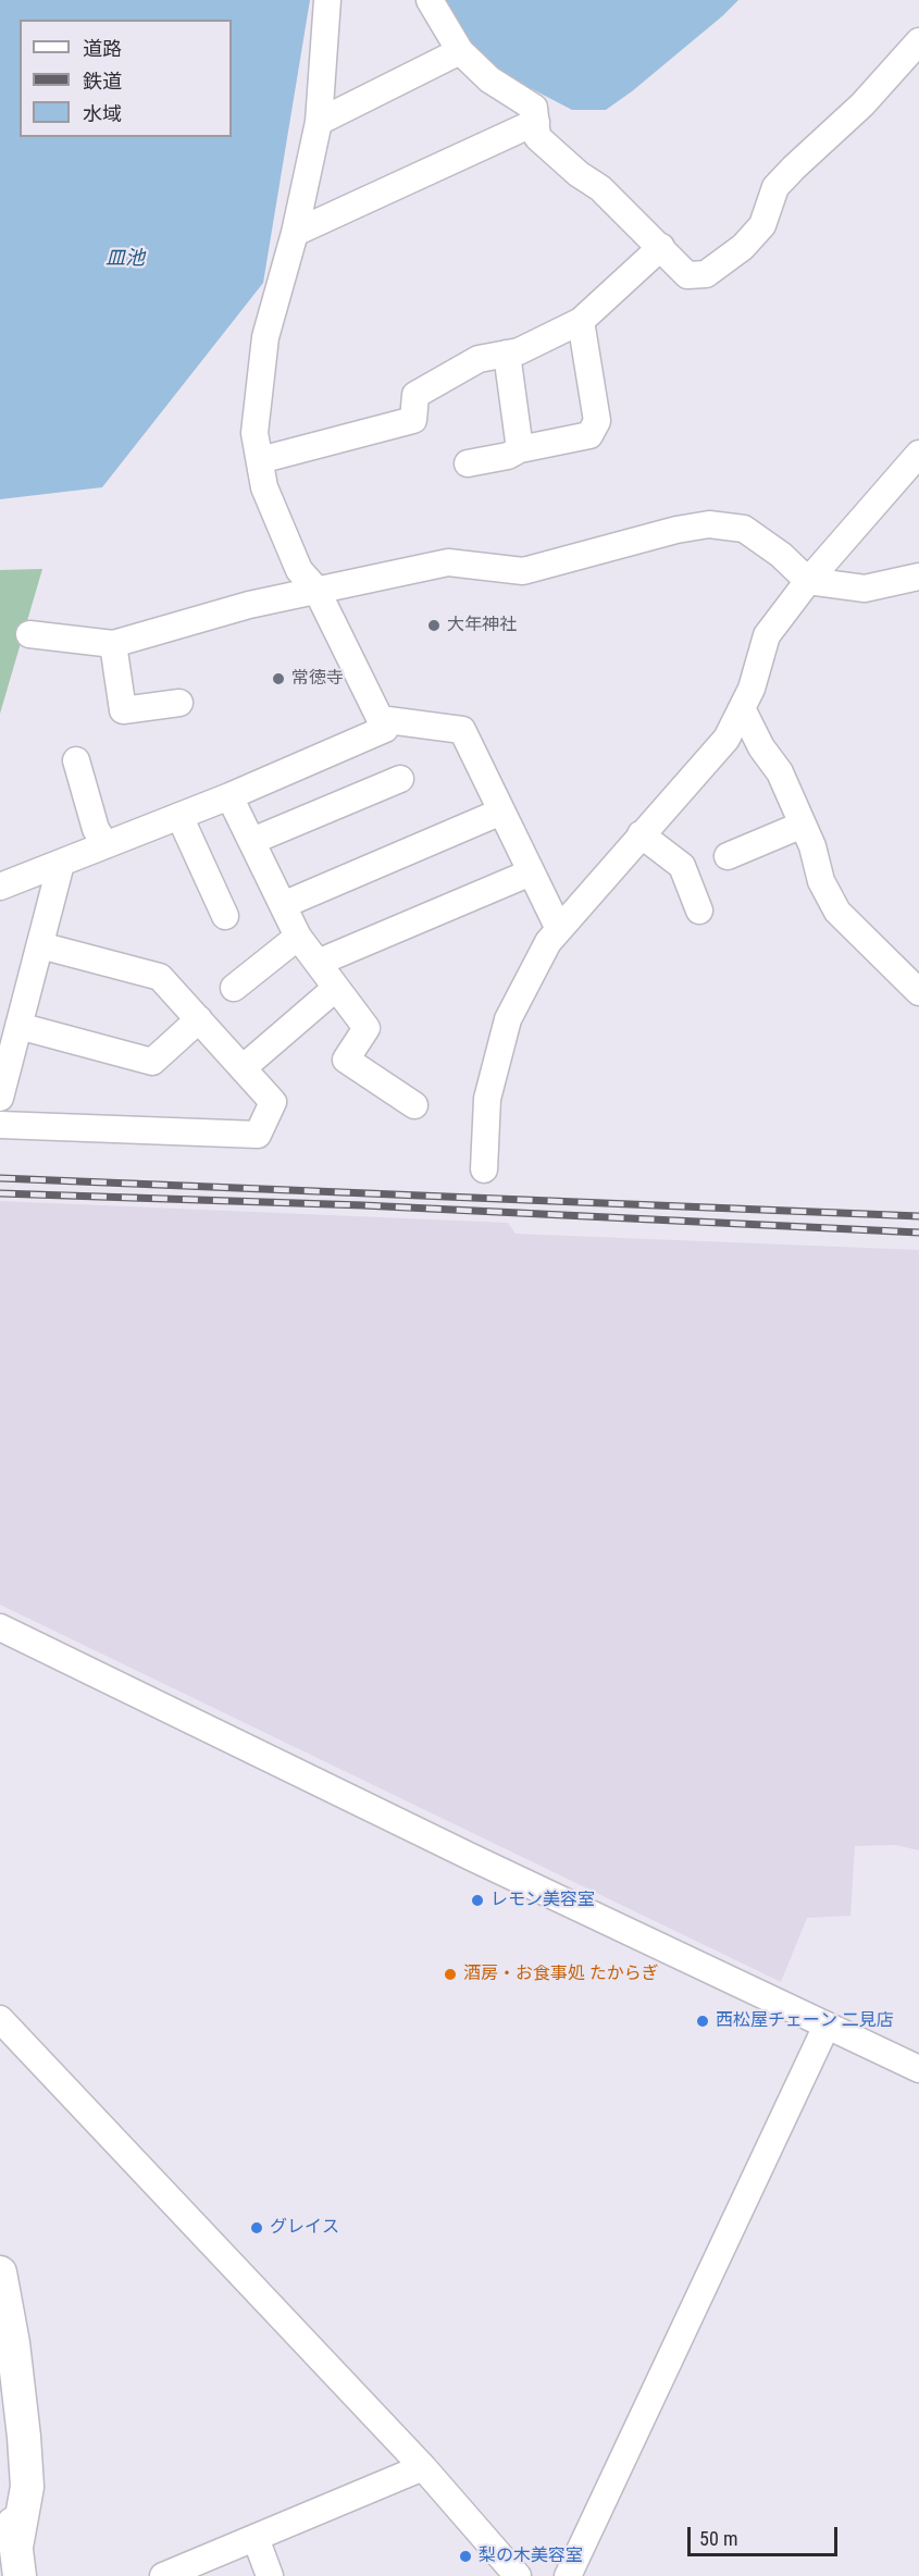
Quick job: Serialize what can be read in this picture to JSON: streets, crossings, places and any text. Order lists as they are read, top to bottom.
{
  "water": ["皿池"],
  "places": [
    "大年神社",
    "常徳寺",
    "レモン美容室",
    "酒房・お食事処 たからぎ",
    "西松屋チェーン 二見店",
    "グレイス",
    "梨の木美容室"
  ],
  "legend": ["道路", "鉄道", "水域"],
  "scale_bar": "50 m"
}
